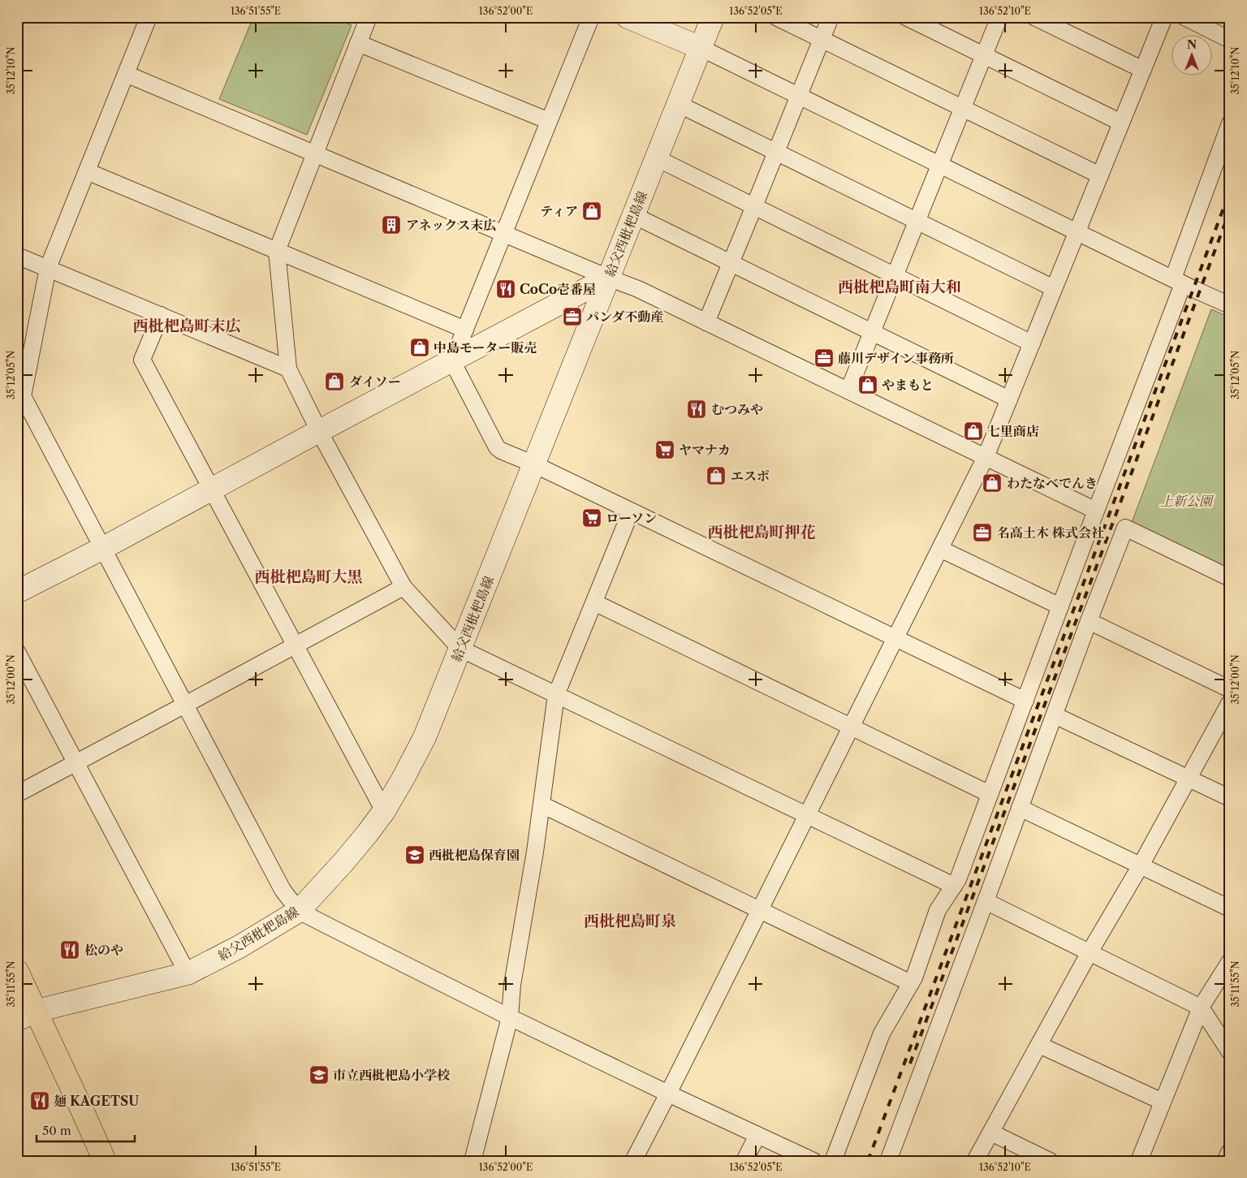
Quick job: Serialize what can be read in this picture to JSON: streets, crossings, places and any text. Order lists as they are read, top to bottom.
{
  "streets": {
    "main road": ["給父西枇杷島線"]
  },
  "districts": [
    "西枇杷島町南大和",
    "西枇杷島町末広",
    "西枇杷島町押花",
    "西枇杷島町大黒",
    "西枇杷島町泉"
  ],
  "parks": ["上新公園"],
  "places": {
    "shop": [
      "ティア",
      "中島モーター販売",
      "ダイソー",
      "やまもと",
      "七里商店",
      "エスポ",
      "わたなべでんき"
    ],
    "building": ["アネックス末広"],
    "restaurant": [
      "CoCo壱番屋",
      "むつみや",
      "松のや",
      "麺 KAGETSU"
    ],
    "office": ["パンダ不動産", "藤川デザイン事務所", "名高土木 株式会社"],
    "supermarket": ["ヤマナカ", "ローソン"],
    "school or university": ["西枇杷島保育園", "市立西枇杷島小学校"]
  },
  "scale_bar": "50 m",
  "north": "top",
  "coordinates": [
    "136°51'55\"E",
    "136°52'00\"E",
    "136°52'05\"E",
    "136°52'10\"E",
    "35°12'10\"N",
    "35°12'05\"N",
    "35°12'00\"N",
    "35°11'55\"N"
  ]
}
